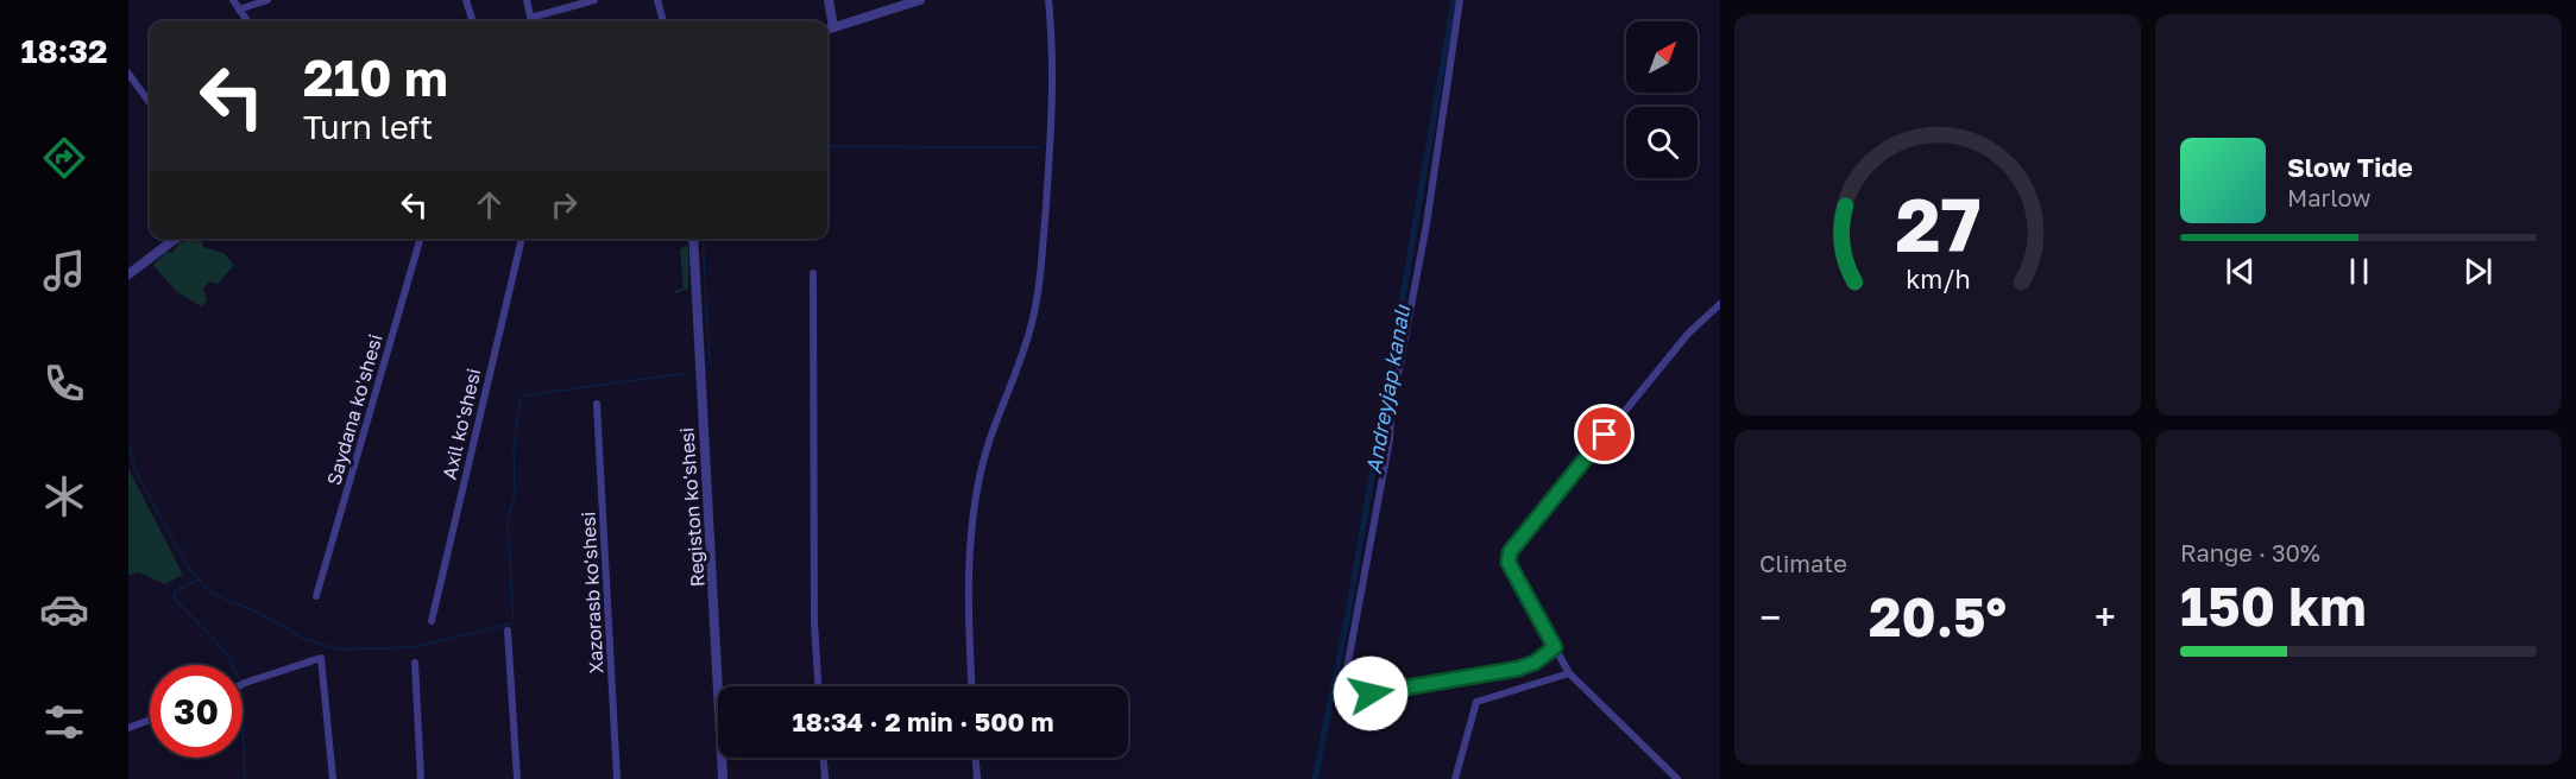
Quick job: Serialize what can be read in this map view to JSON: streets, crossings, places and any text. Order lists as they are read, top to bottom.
{
  "streets": {
    "street": [
      "Saydana ko'shesi",
      "Axil ko'shesi",
      "Registon ko'shesi",
      "Xazorasb ko'shesi"
    ]
  },
  "water": ["Andreyjap kanalı"],
  "north": "top right",
  "page": {
    "tabs": "18:32",
    "turn": ["210 m", "Turn left"],
    "song": ["Slow Tide", "Marlow"],
    "tile": [
      "Climate",
      ["Range · 30%", "150 km"]
    ],
    "heat": ["−", "20.5°", "+"],
    "limit": "30",
    "trip": "18:34 · 2 min · 500 m",
    "gauge": ["27", "km/h"]
  }
}
